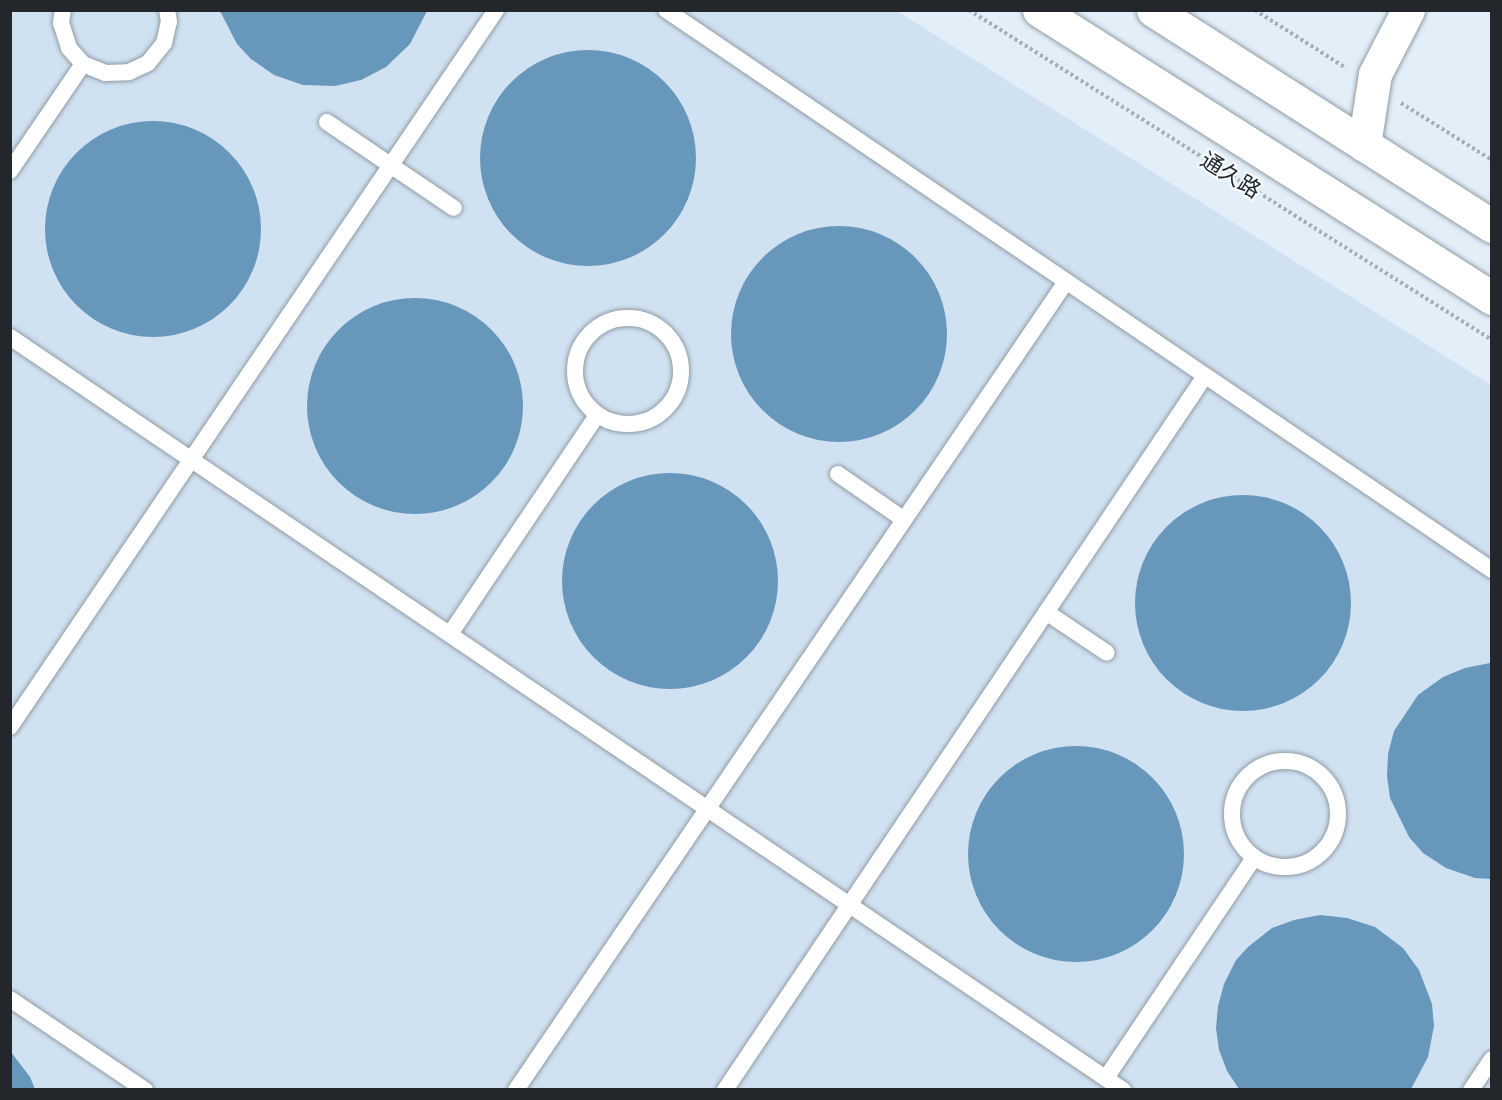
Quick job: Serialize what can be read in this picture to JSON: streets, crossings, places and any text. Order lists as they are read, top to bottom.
{
  "streets": {
    "main road": ["通久路"]
  }
}
